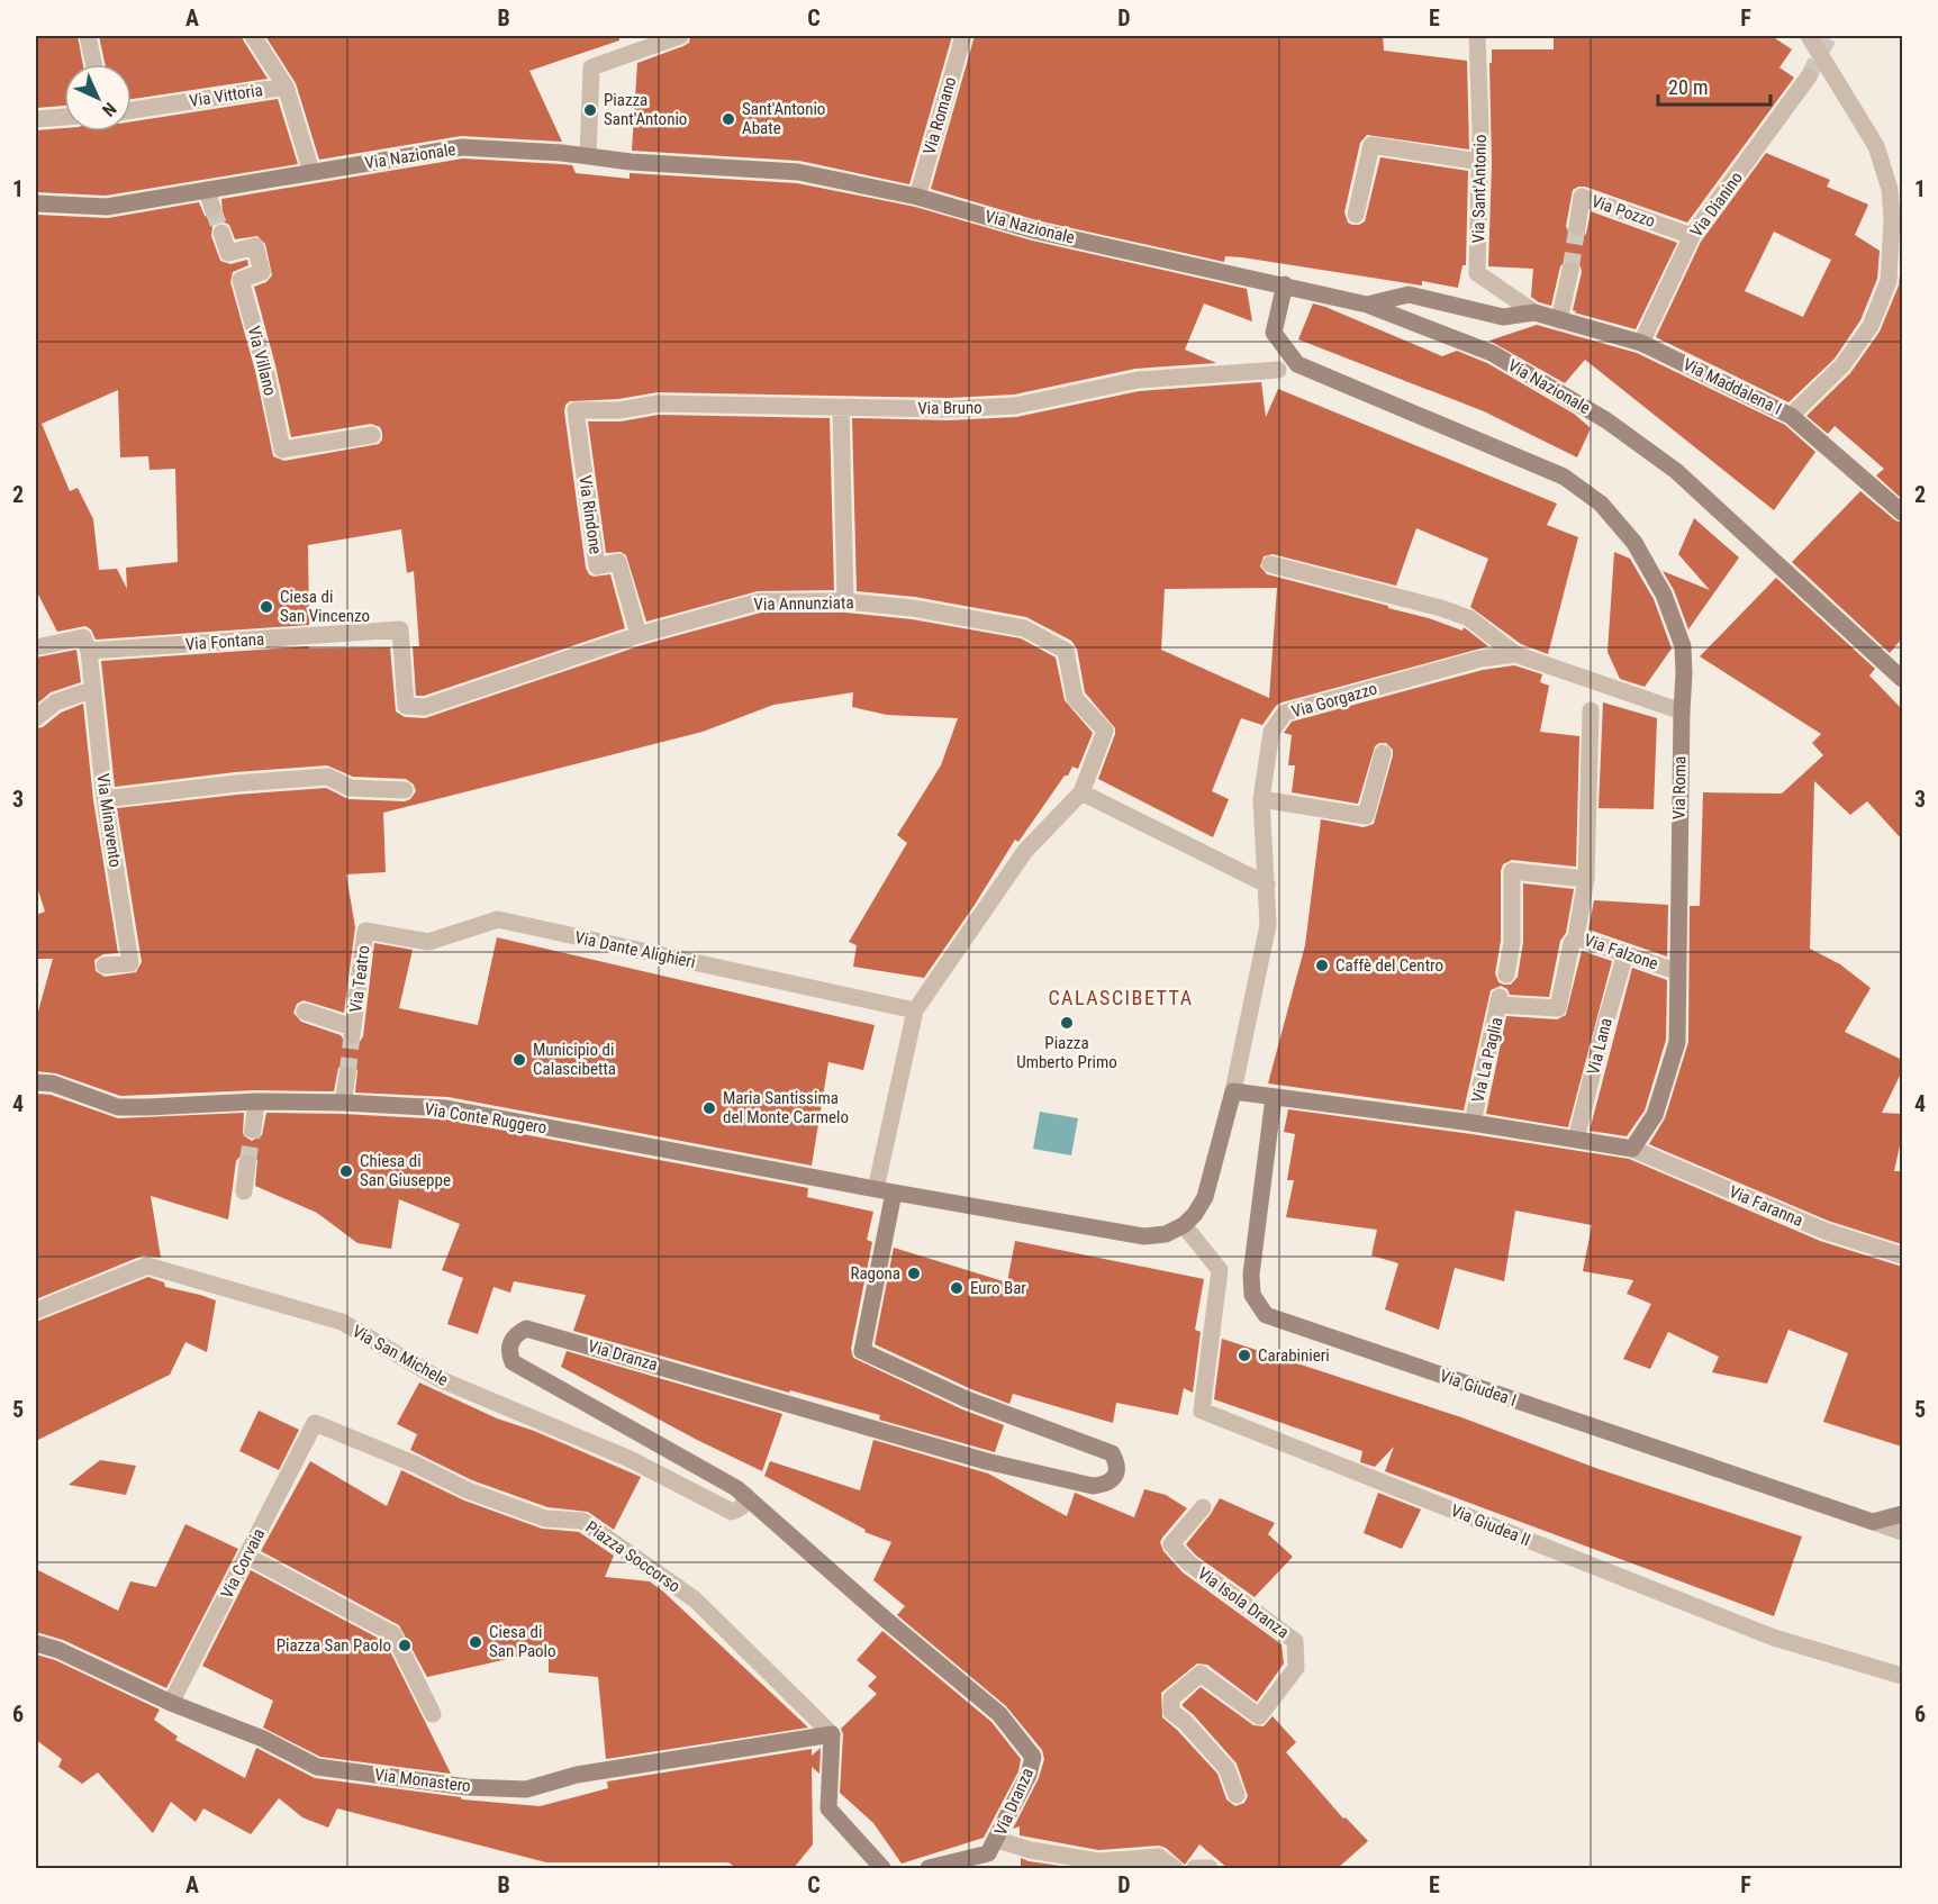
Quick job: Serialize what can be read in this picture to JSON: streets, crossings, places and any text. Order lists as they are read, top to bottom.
{
  "streets": {
    "street": [
      "Via Vittoria",
      "Via Romano",
      "Via Nazionale",
      "Via Sant'Antonio",
      "Via Dianino",
      "Via Pozzo",
      "Via Villano",
      "Via Maddalena I",
      "Via Bruno",
      "Via Rindone",
      "Via Annunziata",
      "Via Fontana",
      "Via Gorgazzo",
      "Via Roma",
      "Via Minavento",
      "Via Dante Alighieri",
      "Via Falzone",
      "Via Teatro",
      "Via Lana",
      "Via La Paglia",
      "Via Conte Ruggero",
      "Via Faranna",
      "Via San Michele",
      "Via Dranza",
      "Via Giudea I",
      "Via Giudea II",
      "Piazza Soccorso",
      "Via Corvaia",
      "Via Isola Dranza",
      "Via Monastero"
    ]
  },
  "crossings": [
    ["Via Vittoria", "Via Nazionale"],
    ["Via Romano", "Via Nazionale"],
    ["Via Nazionale", "Via Roma"],
    ["Via Sant'Antonio", "Via Maddalena I"],
    ["Via Dianino", "Via Pozzo"],
    ["Via Dianino", "Via Maddalena I"],
    ["Via Bruno", "Via Rindone"],
    ["Via Rindone", "Via Annunziata"],
    ["Via Annunziata", "Via Fontana"],
    ["Via Fontana", "Via Minavento"],
    ["Via Gorgazzo", "Via Roma"],
    ["Via Roma", "Via Falzone"],
    ["Via Roma", "Via Faranna"],
    ["Via Dante Alighieri", "Via Teatro"],
    ["Via Falzone", "Via Lana"],
    ["Via Falzone", "Via La Paglia"],
    ["Via Conte Ruggero", "Via Dranza"],
    ["Via Conte Ruggero", "Via Giudea II"],
    ["Via San Michele", "Via Dranza"],
    ["Piazza Soccorso", "Via Corvaia"],
    ["Piazza Soccorso", "Via Monastero"],
    ["Via Corvaia", "Via Monastero"]
  ],
  "districts": ["CALASCIBETTA"],
  "places": [
    "Piazza Sant'Antonio",
    "Sant'Antonio Abate",
    "Ciesa di San Vincenzo",
    "Caffè del Centro",
    "Piazza Umberto Primo",
    "Municipio di Calascibetta",
    "Maria Santissima del Monte Carmelo",
    "Chiesa di San Giuseppe",
    "Ragona",
    "Euro Bar",
    "Carabinieri",
    "Ciesa di San Paolo",
    "Piazza San Paolo"
  ],
  "scale_bar": "20 m",
  "north": "bottom right",
  "grid": {
    "columns": [
      "A",
      "B",
      "C",
      "D",
      "E",
      "F"
    ],
    "rows": [
      "1",
      "2",
      "3",
      "4",
      "5",
      "6"
    ]
  }
}
